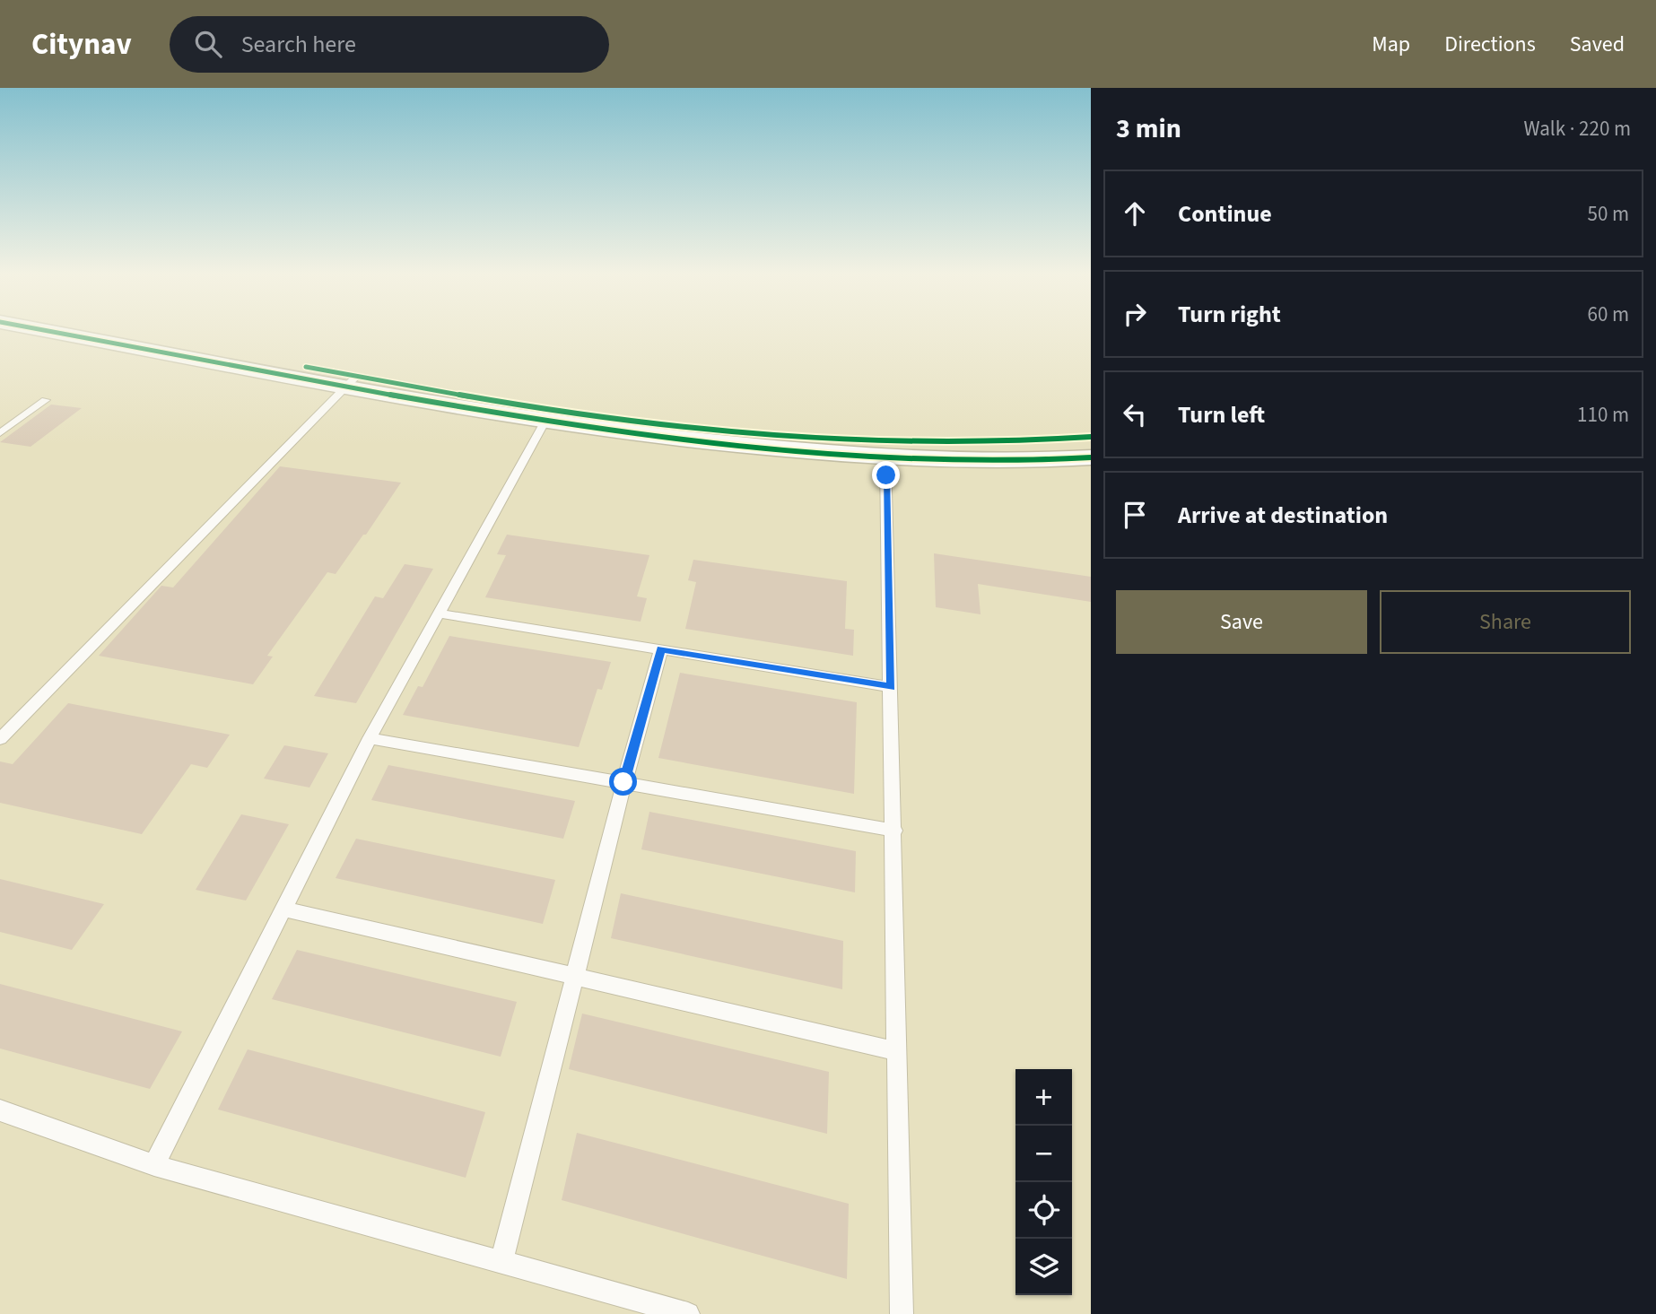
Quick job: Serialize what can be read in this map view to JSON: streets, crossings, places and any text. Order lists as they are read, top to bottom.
{
  "page": {
    "header": "Citynav",
    "search": "Search here",
    "nav": ["Map", "Directions", "Saved"],
    "heading": ["3 min", "Walk · 220 m"],
    "list": [
      ["Continue", "50 m"],
      ["Turn right", "60 m"],
      ["Turn left", "110 m"],
      "Arrive at destination"
    ],
    "buttons": ["Save", "Share"],
    "map_buttons": ["+", "−"]
  }
}
